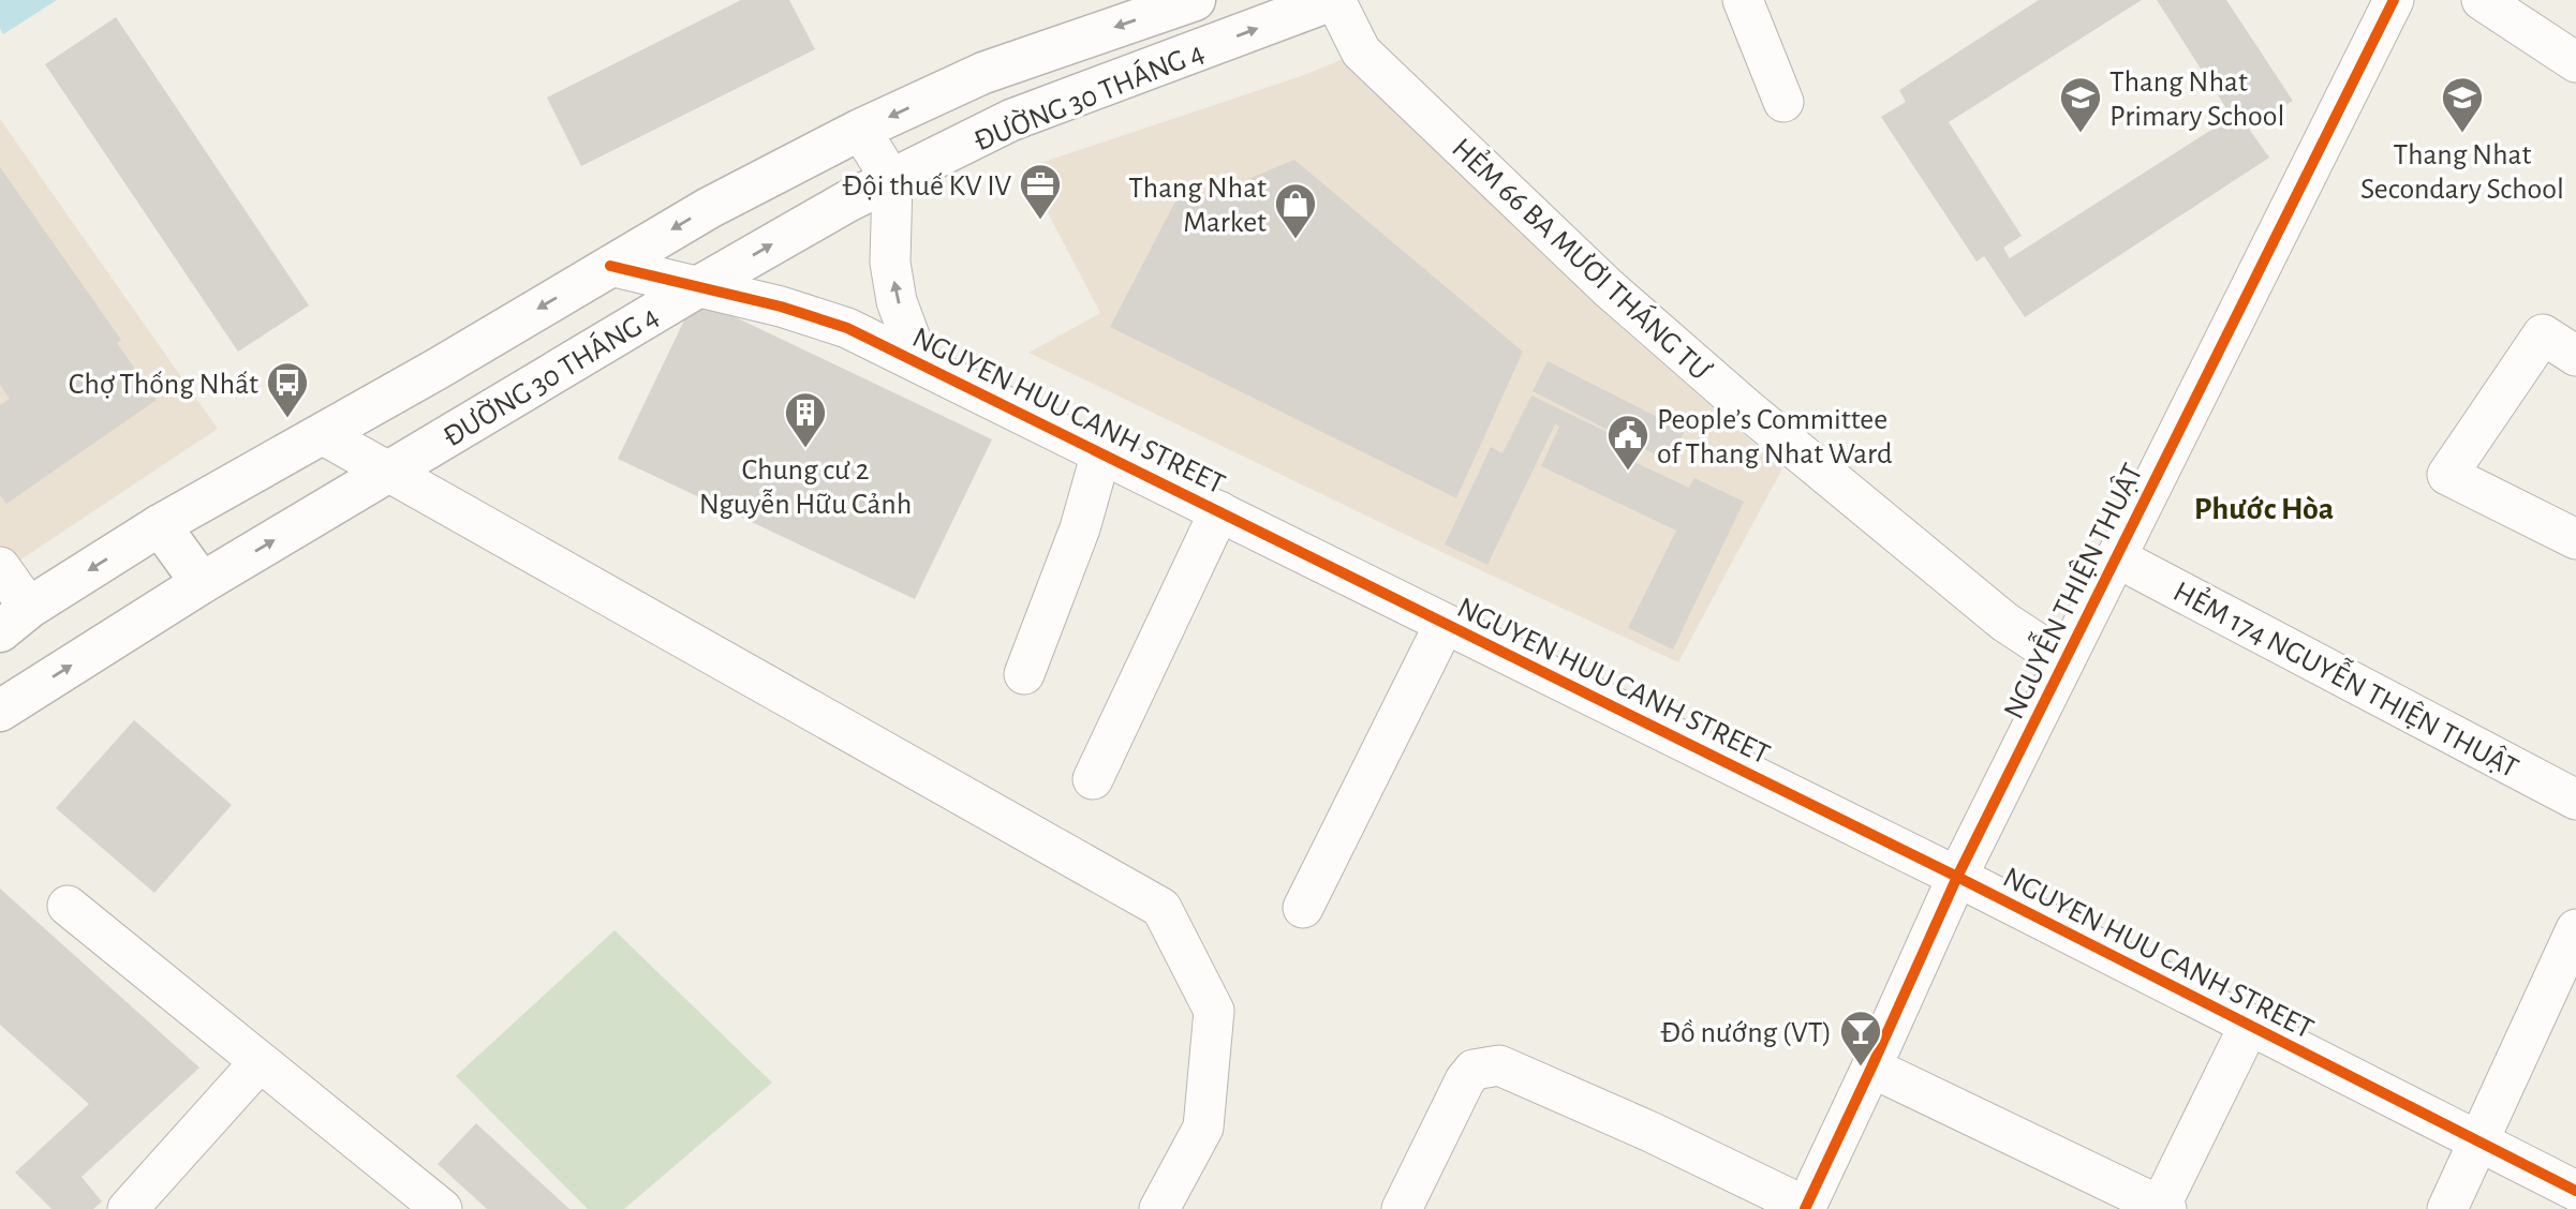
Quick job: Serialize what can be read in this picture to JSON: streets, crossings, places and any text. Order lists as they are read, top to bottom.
{
  "streets": {
    "main road": ["ĐƯỜNG 30 THÁNG 4"],
    "street": [
      "HẺM 66 BA MƯƠI THÁNG TƯ",
      "NGUYEN HUU CANH STREET",
      "NGUYỄN THIỆN THUẬT",
      "HẺM 174 NGUYỄN THIỆN THUẬT"
    ]
  },
  "crossings": [
    ["ĐƯỜNG 30 THÁNG 4", "HẺM 66 BA MƯƠI THÁNG TƯ"],
    ["ĐƯỜNG 30 THÁNG 4", "NGUYEN HUU CANH STREET"],
    ["HẺM 66 BA MƯƠI THÁNG TƯ", "NGUYỄN THIỆN THUẬT"],
    ["NGUYEN HUU CANH STREET", "NGUYỄN THIỆN THUẬT"],
    ["NGUYỄN THIỆN THUẬT", "HẺM 174 NGUYỄN THIỆN THUẬT"]
  ],
  "districts": ["Phước Hòa"],
  "places": {
    "school or university": ["Thang Nhat Primary School", "Thang Nhat Secondary School"],
    "office": ["Đội thuế KV IV"],
    "shop": ["Thang Nhat Market"],
    "bus stop": ["Chợ Thống Nhất"],
    "building": ["Chung cư 2 Nguyễn Hữu Cảnh"],
    "public building": ["People’s Committee of Thang Nhat Ward"],
    "bar": ["Đồ nướng (VT)"]
  }
}
